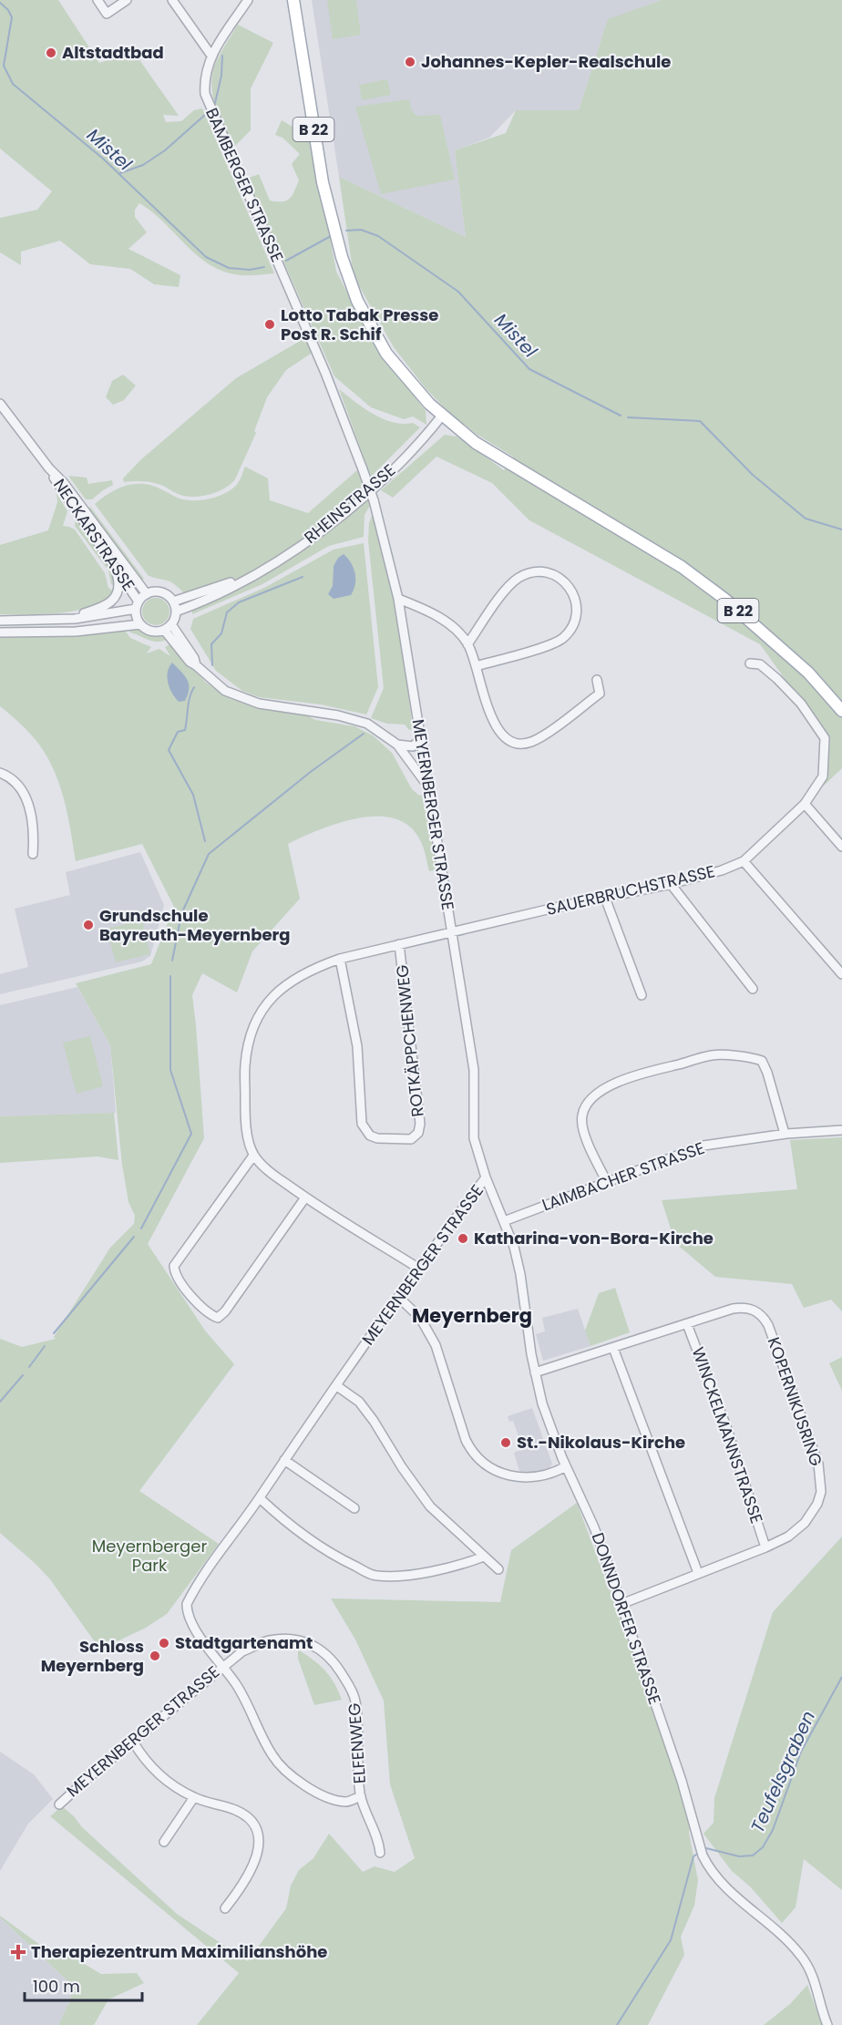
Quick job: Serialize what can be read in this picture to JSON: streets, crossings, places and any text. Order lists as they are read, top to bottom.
{
  "streets": {
    "main road": ["B 22"],
    "street": [
      "BAMBERGER STRASSE",
      "RHEINSTRASSE",
      "NECKARSTRASSE",
      "MEYERNBERGER STRASSE",
      "SAUERBRUCHSTRASSE",
      "ROTKÄPPCHENWEG",
      "LAIMBACHER STRASSE",
      "KOPERNIKUSRING",
      "WINCKELMANNSTRASSE",
      "DONNDORFER STRASSE",
      "ELFENWEG"
    ]
  },
  "crossings": [
    ["B 22", "RHEINSTRASSE"],
    ["BAMBERGER STRASSE", "MEYERNBERGER STRASSE"],
    ["RHEINSTRASSE", "NECKARSTRASSE"],
    ["MEYERNBERGER STRASSE", "SAUERBRUCHSTRASSE"],
    ["MEYERNBERGER STRASSE", "DONNDORFER STRASSE"],
    ["MEYERNBERGER STRASSE", "ELFENWEG"],
    ["SAUERBRUCHSTRASSE", "ROTKÄPPCHENWEG"],
    ["LAIMBACHER STRASSE", "DONNDORFER STRASSE"],
    ["KOPERNIKUSRING", "WINCKELMANNSTRASSE"],
    ["KOPERNIKUSRING", "DONNDORFER STRASSE"]
  ],
  "districts": ["Meyernberg"],
  "water": ["Mistel", "Teufelsgraben"],
  "parks": ["Meyernberger Park"],
  "places": {
    "other": [
      "Altstadtbad",
      "Johannes-Kepler-Realschule",
      "Lotto Tabak Presse Post R. Schif",
      "Grundschule Bayreuth-Meyernberg",
      "Katharina-von-Bora-Kirche",
      "St.-Nikolaus-Kirche",
      "Stadtgartenamt",
      "Schloss Meyernberg"
    ],
    "health": ["Therapiezentrum Maximilianshöhe"]
  },
  "scale_bar": "100 m"
}
